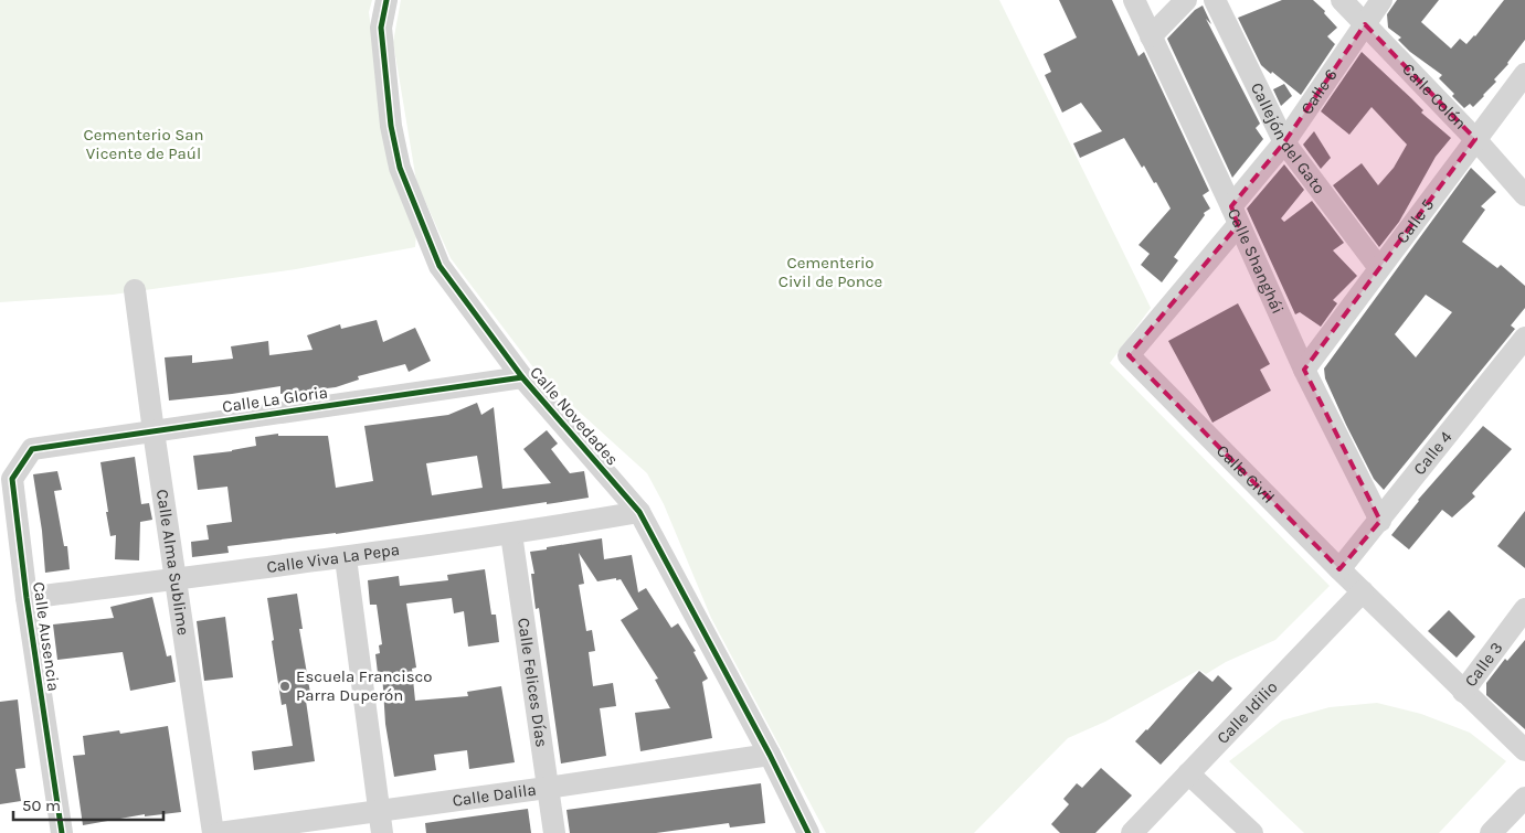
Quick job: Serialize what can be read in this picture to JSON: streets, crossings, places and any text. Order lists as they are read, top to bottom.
{
  "streets": {
    "street": [
      "Calle 6",
      "Calle Colón",
      "Callejón del Gato",
      "Calle 5",
      "Calle Shanghái",
      "Calle La Gloria",
      "Calle Novedades",
      "Calle 4",
      "Calle Civil",
      "Calle Viva La Pepa",
      "Calle Alma Sublime",
      "Calle Ausencia",
      "Calle 3",
      "Calle Felices Días",
      "Calle Idilio",
      "Calle Dalila"
    ]
  },
  "crossings": [
    ["Calle 6", "Calle Colón"],
    ["Calle 6", "Callejón del Gato"],
    ["Calle 6", "Calle Shanghái"],
    ["Calle 6", "Calle Civil"],
    ["Calle Colón", "Calle 5"],
    ["Callejón del Gato", "Calle 5"],
    ["Calle 5", "Calle Shanghái"],
    ["Calle Shanghái", "Calle 4"],
    ["Calle La Gloria", "Calle Novedades"],
    ["Calle La Gloria", "Calle Alma Sublime"],
    ["Calle La Gloria", "Calle Ausencia"],
    ["Calle Novedades", "Calle Viva La Pepa"],
    ["Calle Novedades", "Calle Dalila"],
    ["Calle 4", "Calle Civil"],
    ["Calle Civil", "Calle 3"],
    ["Calle Civil", "Calle Idilio"],
    ["Calle Viva La Pepa", "Calle Alma Sublime"],
    ["Calle Viva La Pepa", "Calle Ausencia"],
    ["Calle Viva La Pepa", "Calle Felices Días"],
    ["Calle Felices Días", "Calle Dalila"]
  ],
  "parks": ["Cementerio San Vicente de Paúl", "Cementerio Civil de Ponce"],
  "places": ["Escuela Francisco Parra Duperón"],
  "scale_bar": "50 m"
}
